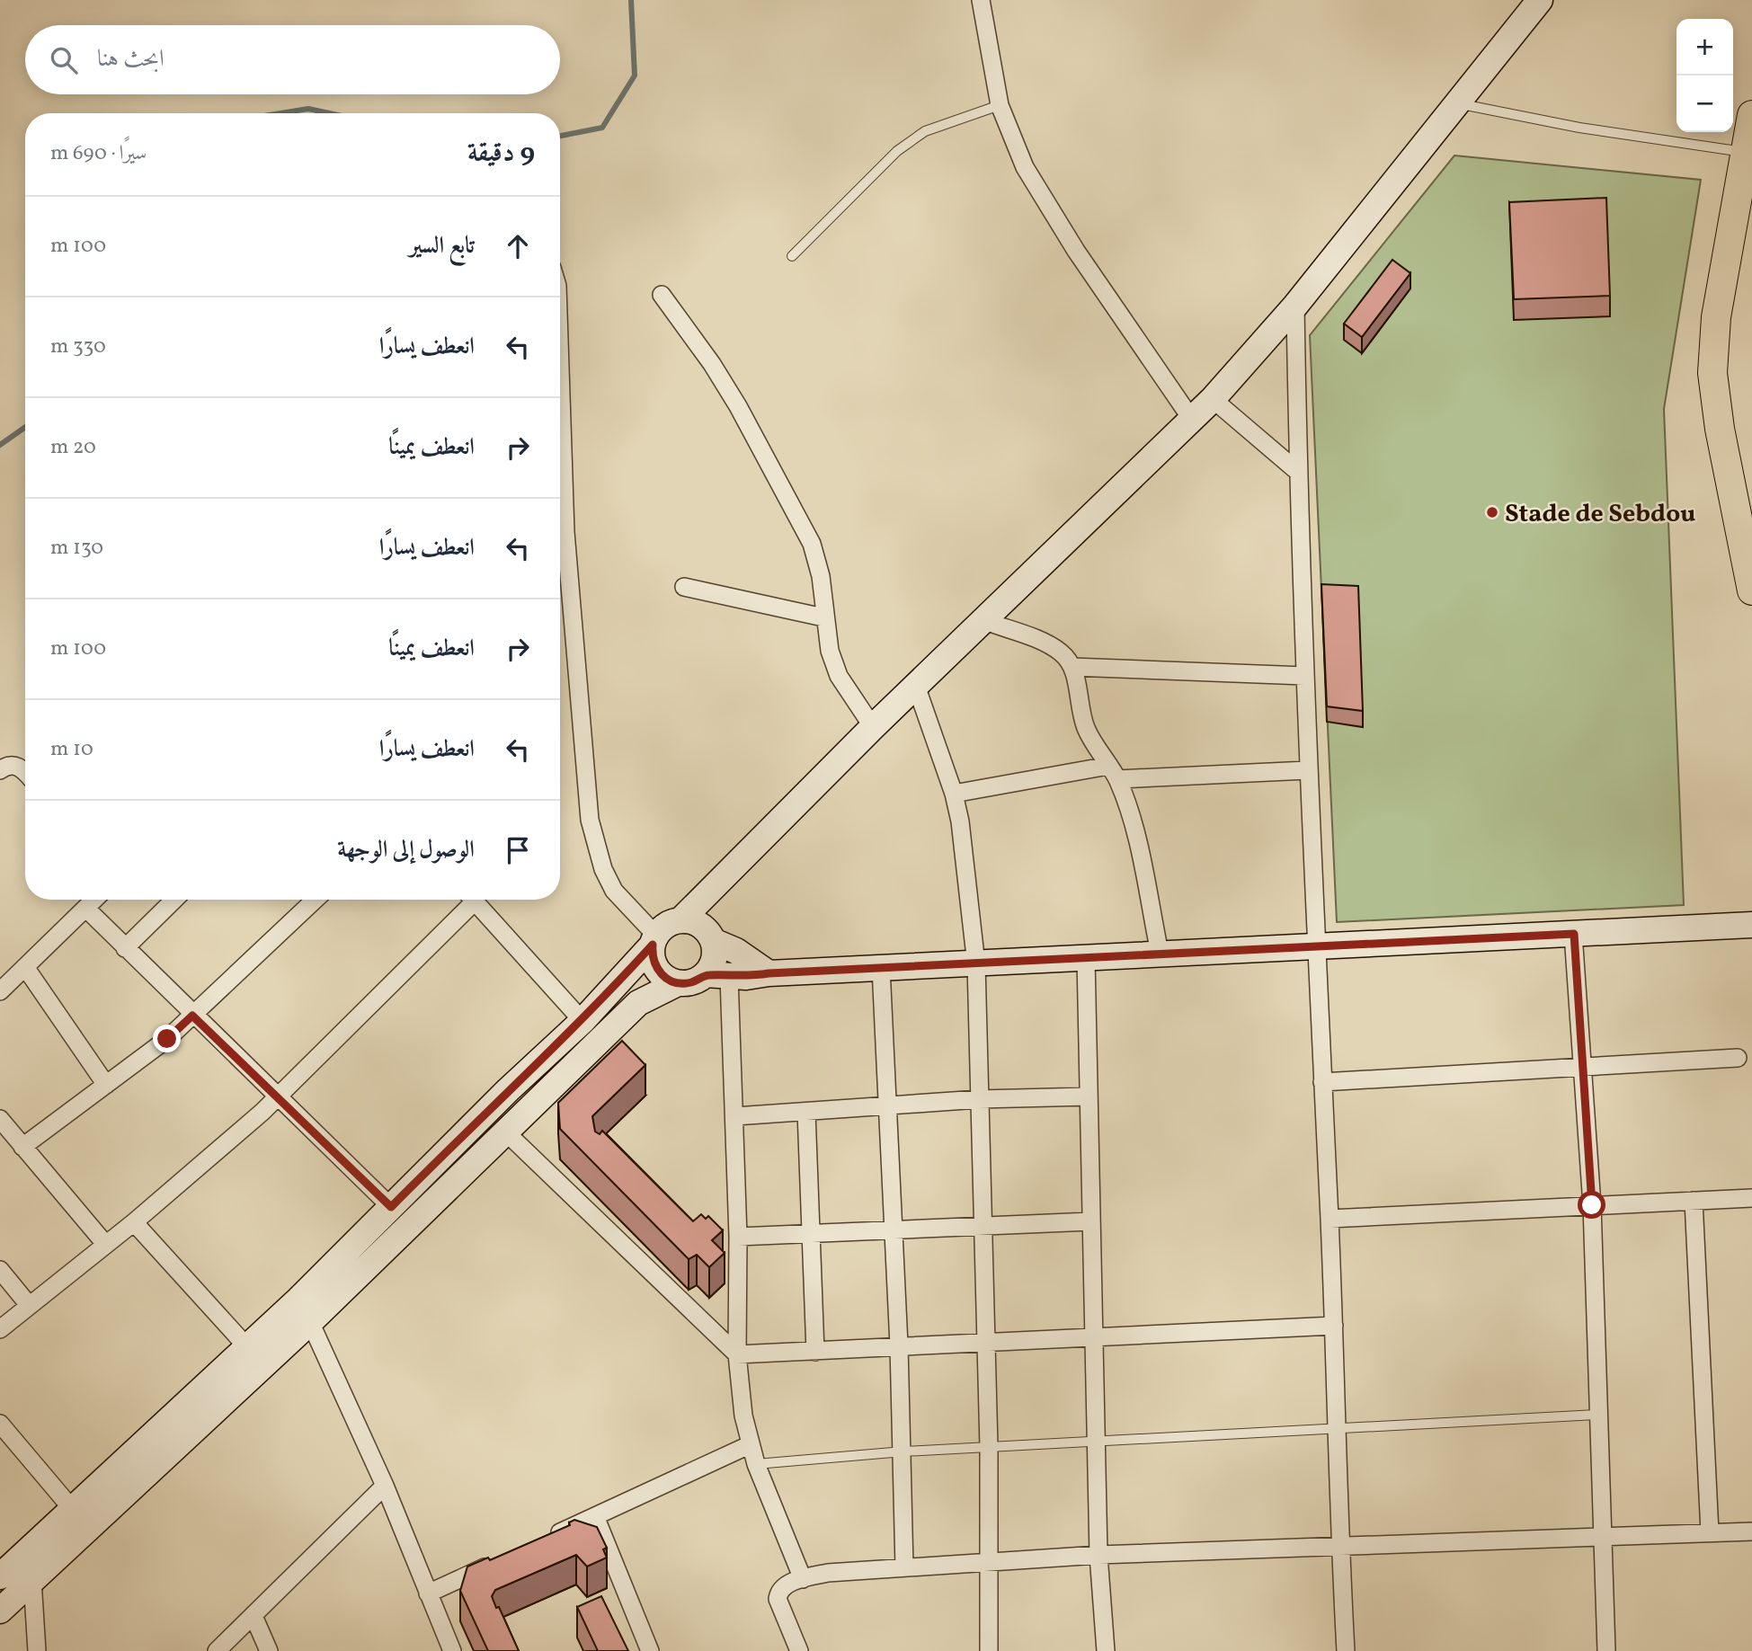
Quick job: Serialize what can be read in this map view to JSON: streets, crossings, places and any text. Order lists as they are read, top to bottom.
{
  "places": ["Stade de Sebdou"],
  "page": {
    "map_buttons": ["+", "−"],
    "search": "ابحث هنا",
    "heading": ["9 دقيقة", "سيرًا · 690 m"],
    "list": [
      ["تابع السير", "100 m"],
      ["انعطف يسارًا", "330 m"],
      ["انعطف يمينًا", "20 m"],
      ["انعطف يسارًا", "130 m"],
      ["انعطف يمينًا", "100 m"],
      ["انعطف يسارًا", "10 m"],
      "الوصول إلى الوجهة"
    ]
  }
}
